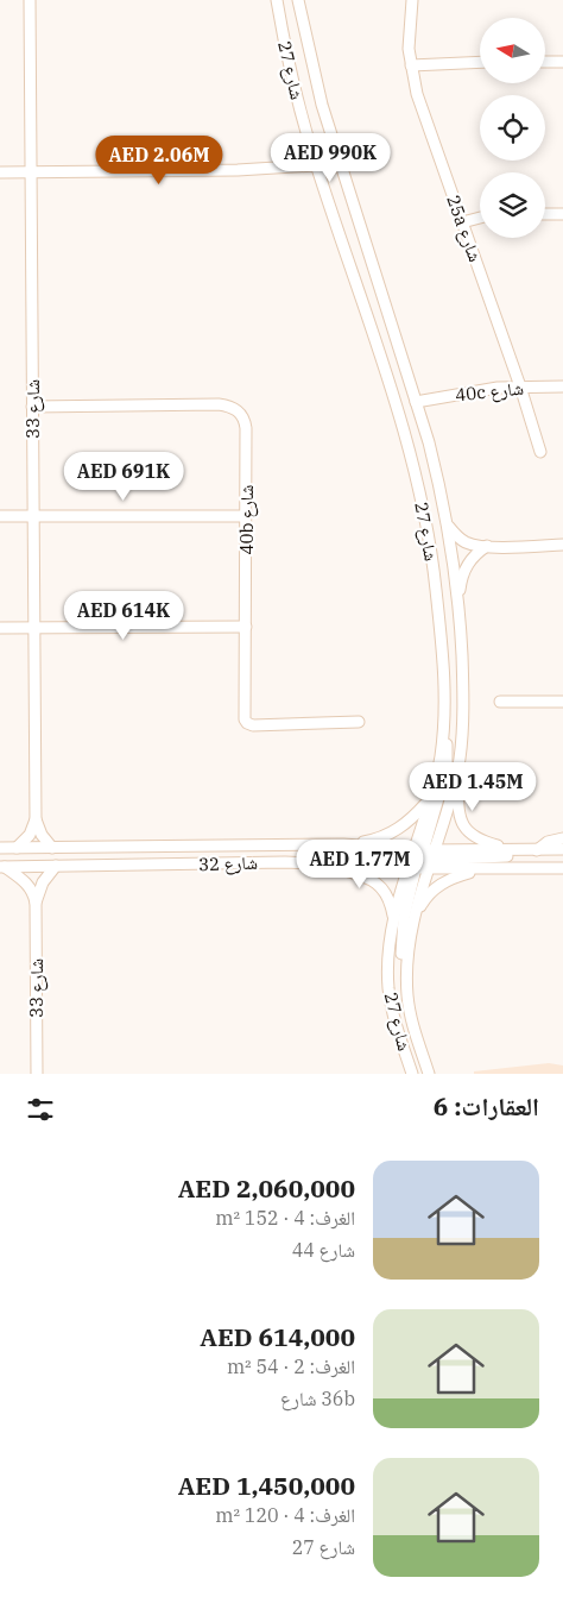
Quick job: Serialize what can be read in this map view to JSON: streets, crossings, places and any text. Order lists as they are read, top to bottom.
{
  "streets": {
    "street": [
      "شارع 27",
      "25a شارع",
      "40c شارع",
      "شارع 33",
      "40b شارع",
      "شارع 32"
    ]
  },
  "crossings": [
    ["شارع 27", "40c شارع"],
    ["شارع 27", "شارع 32"],
    ["25a شارع", "40c شارع"],
    ["شارع 33", "40b شارع"],
    ["شارع 33", "شارع 32"]
  ],
  "north": "left",
  "page": {
    "price": [
      "AED 990K",
      "AED 2.06M",
      "AED 691K",
      "AED 614K",
      "AED 1.45M",
      "AED 1.77M"
    ],
    "heading": "العقارات: 6",
    "list": [
      {
        "name": "AED 2,060,000",
        "note": "الغرف: 4 · 152 m² · شارع 44"
      },
      {
        "name": "AED 614,000",
        "note": "الغرف: 2 · 54 m² · 36b شارع"
      },
      {
        "name": "AED 1,450,000",
        "note": "الغرف: 4 · 120 m² · شارع 27"
      }
    ]
  }
}
